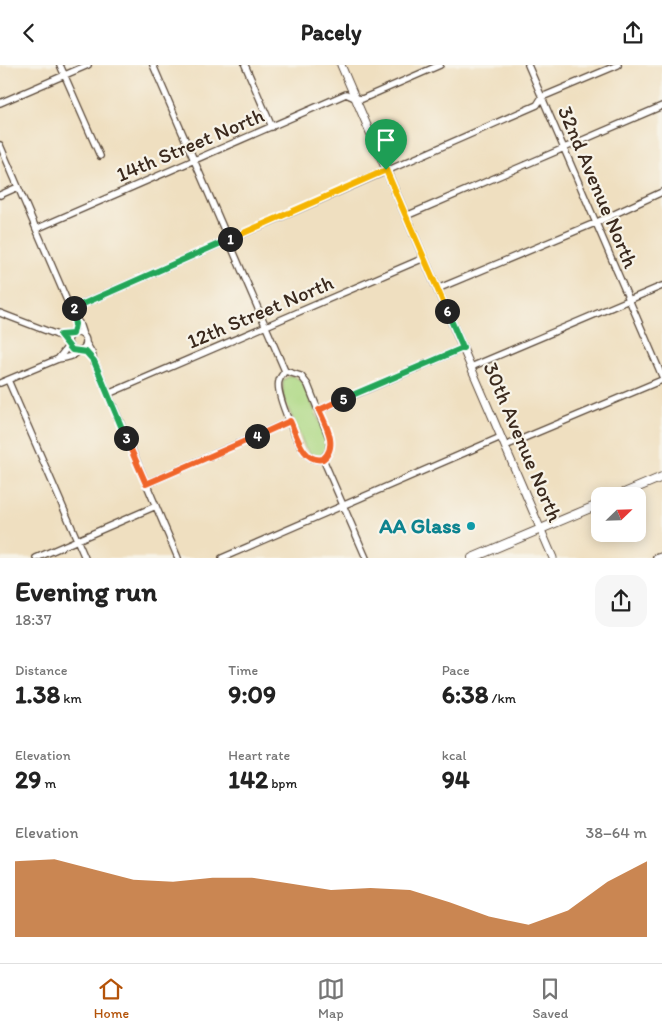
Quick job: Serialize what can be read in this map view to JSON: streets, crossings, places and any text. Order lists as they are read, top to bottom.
{
  "streets": {
    "street": [
      "14th Street North",
      "32nd Avenue North",
      "12th Street North",
      "30th Avenue North"
    ]
  },
  "crossings": [
    ["14th Street North", "30th Avenue North"],
    ["12th Street North", "30th Avenue North"]
  ],
  "places": ["AA Glass"],
  "north": "top right",
  "page": {
    "header": "Pacely",
    "pins": [
      "1",
      "2",
      "6",
      "5",
      "4",
      "3"
    ],
    "heading": ["Evening run", "18:37"],
    "stats": [
      ["Distance", "1.38 km"],
      ["Time", "9:09"],
      ["Pace", "6:38 /km"],
      ["Elevation", "29 m"],
      ["Heart rate", "142 bpm"],
      ["kcal", "94"]
    ],
    "chart": ["Elevation", "38–64 m"],
    "tabs": ["Home", "Map", "Saved"]
  }
}
